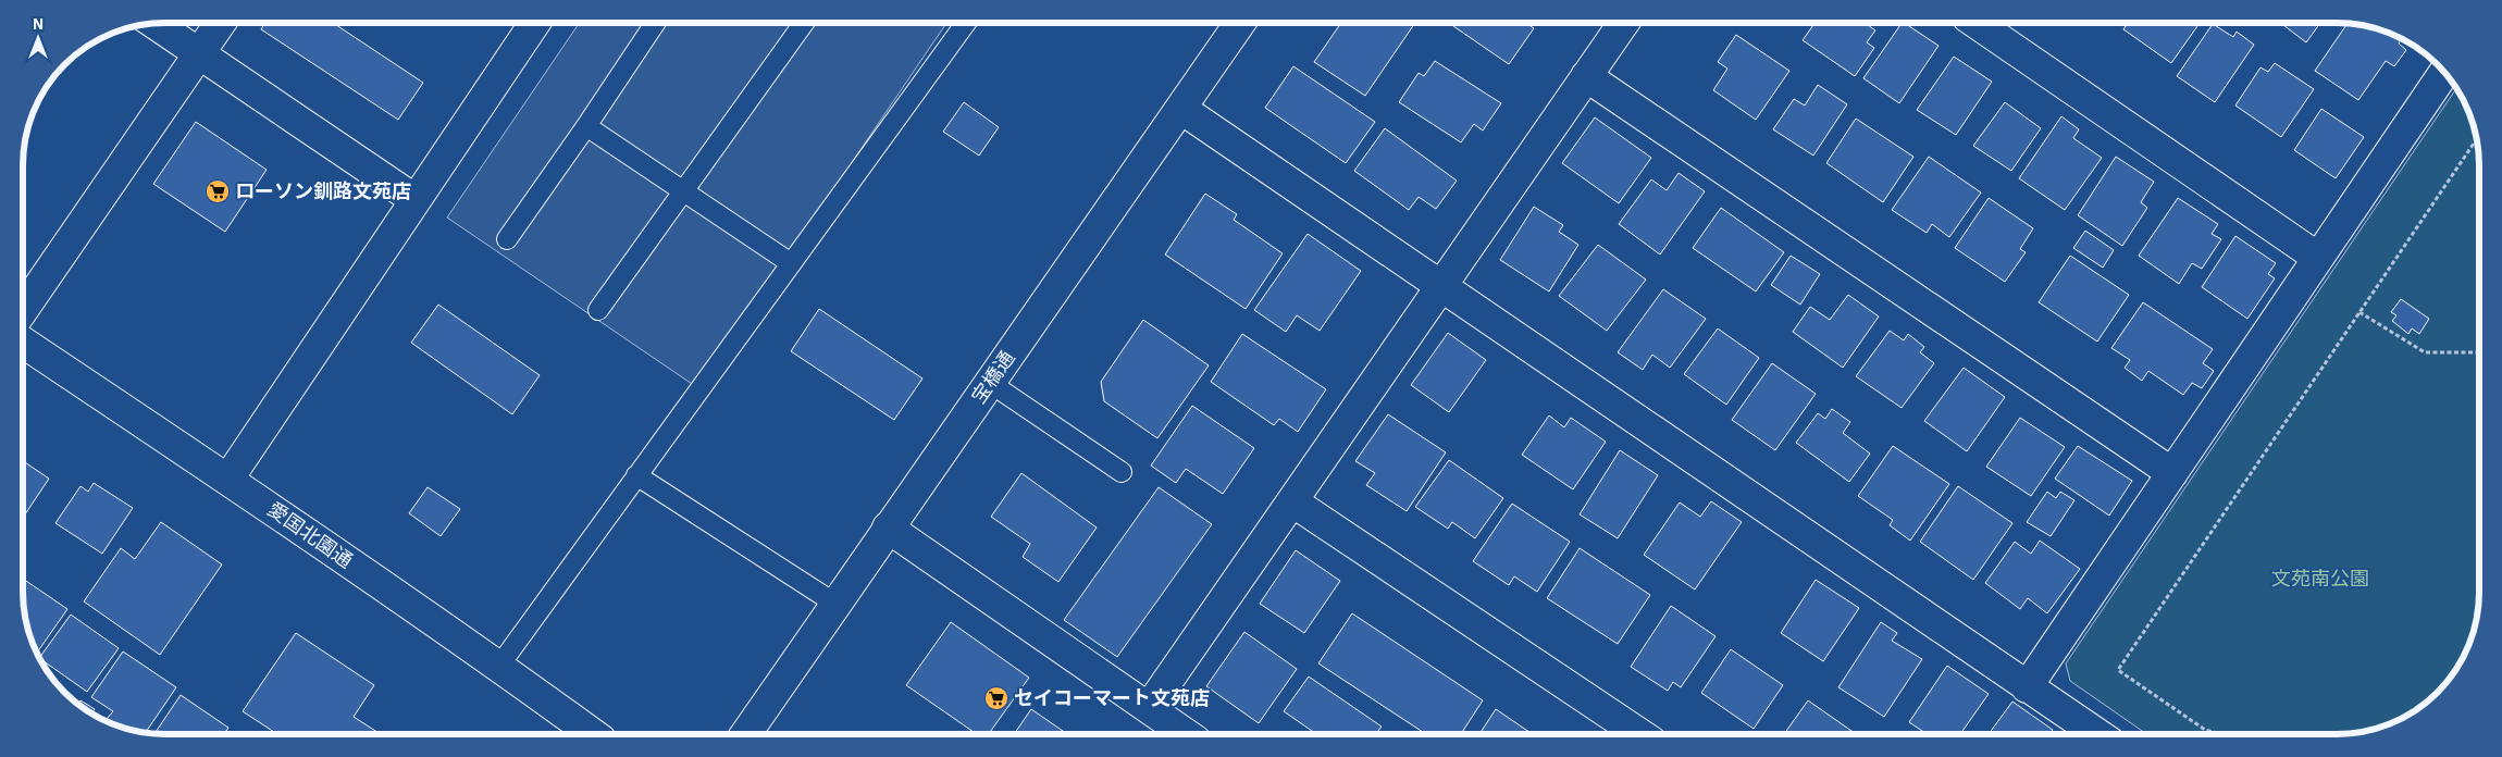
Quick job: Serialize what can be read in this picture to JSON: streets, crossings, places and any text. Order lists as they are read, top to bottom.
{
  "streets": {
    "street": ["宝橋通", "愛国北園通"]
  },
  "parks": ["文苑南公園"],
  "places": {
    "supermarket": ["ローソン釧路文苑店", "セイコーマート文苑店"]
  },
  "north": "top"
}
